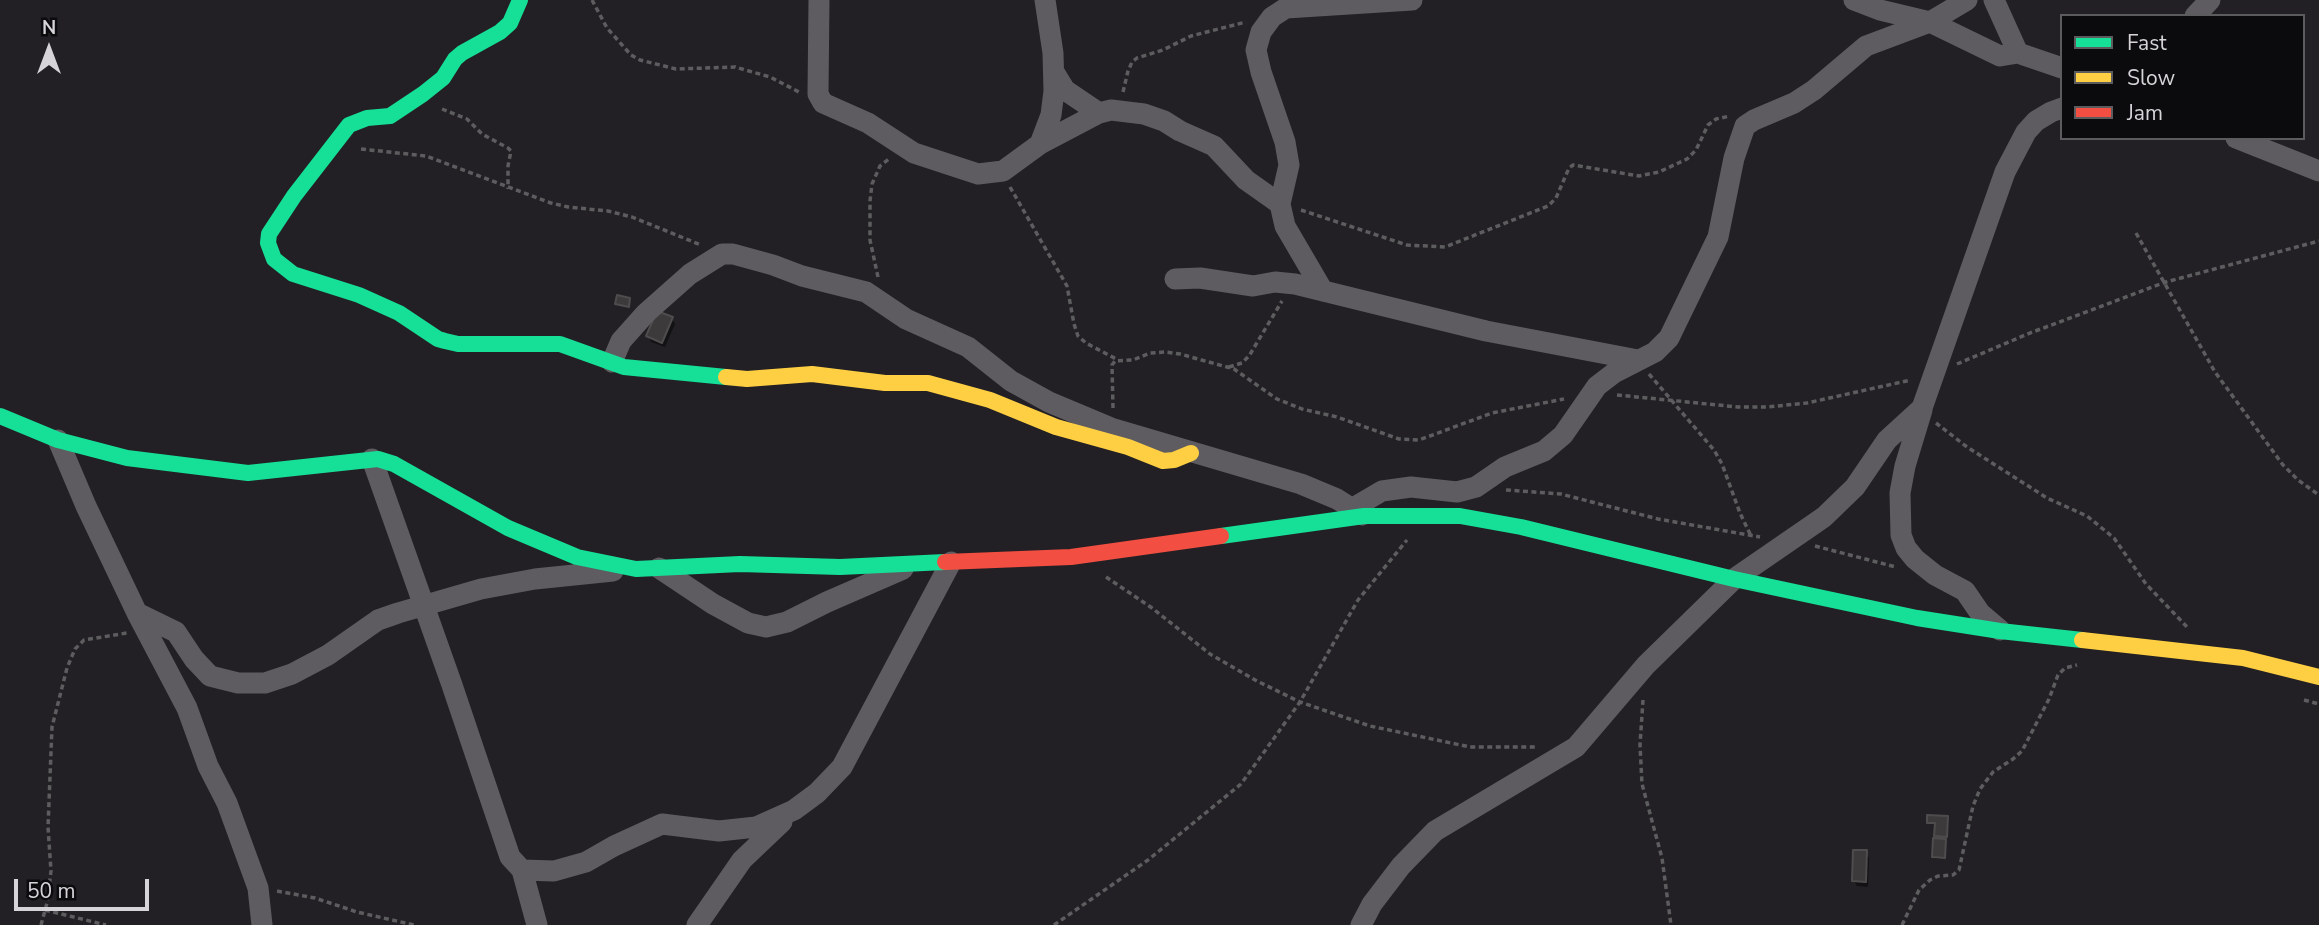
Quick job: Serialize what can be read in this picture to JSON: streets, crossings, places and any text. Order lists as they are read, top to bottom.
{
  "legend": ["Fast", "Slow", "Jam"],
  "scale_bar": "50 m",
  "north": "top"
}
